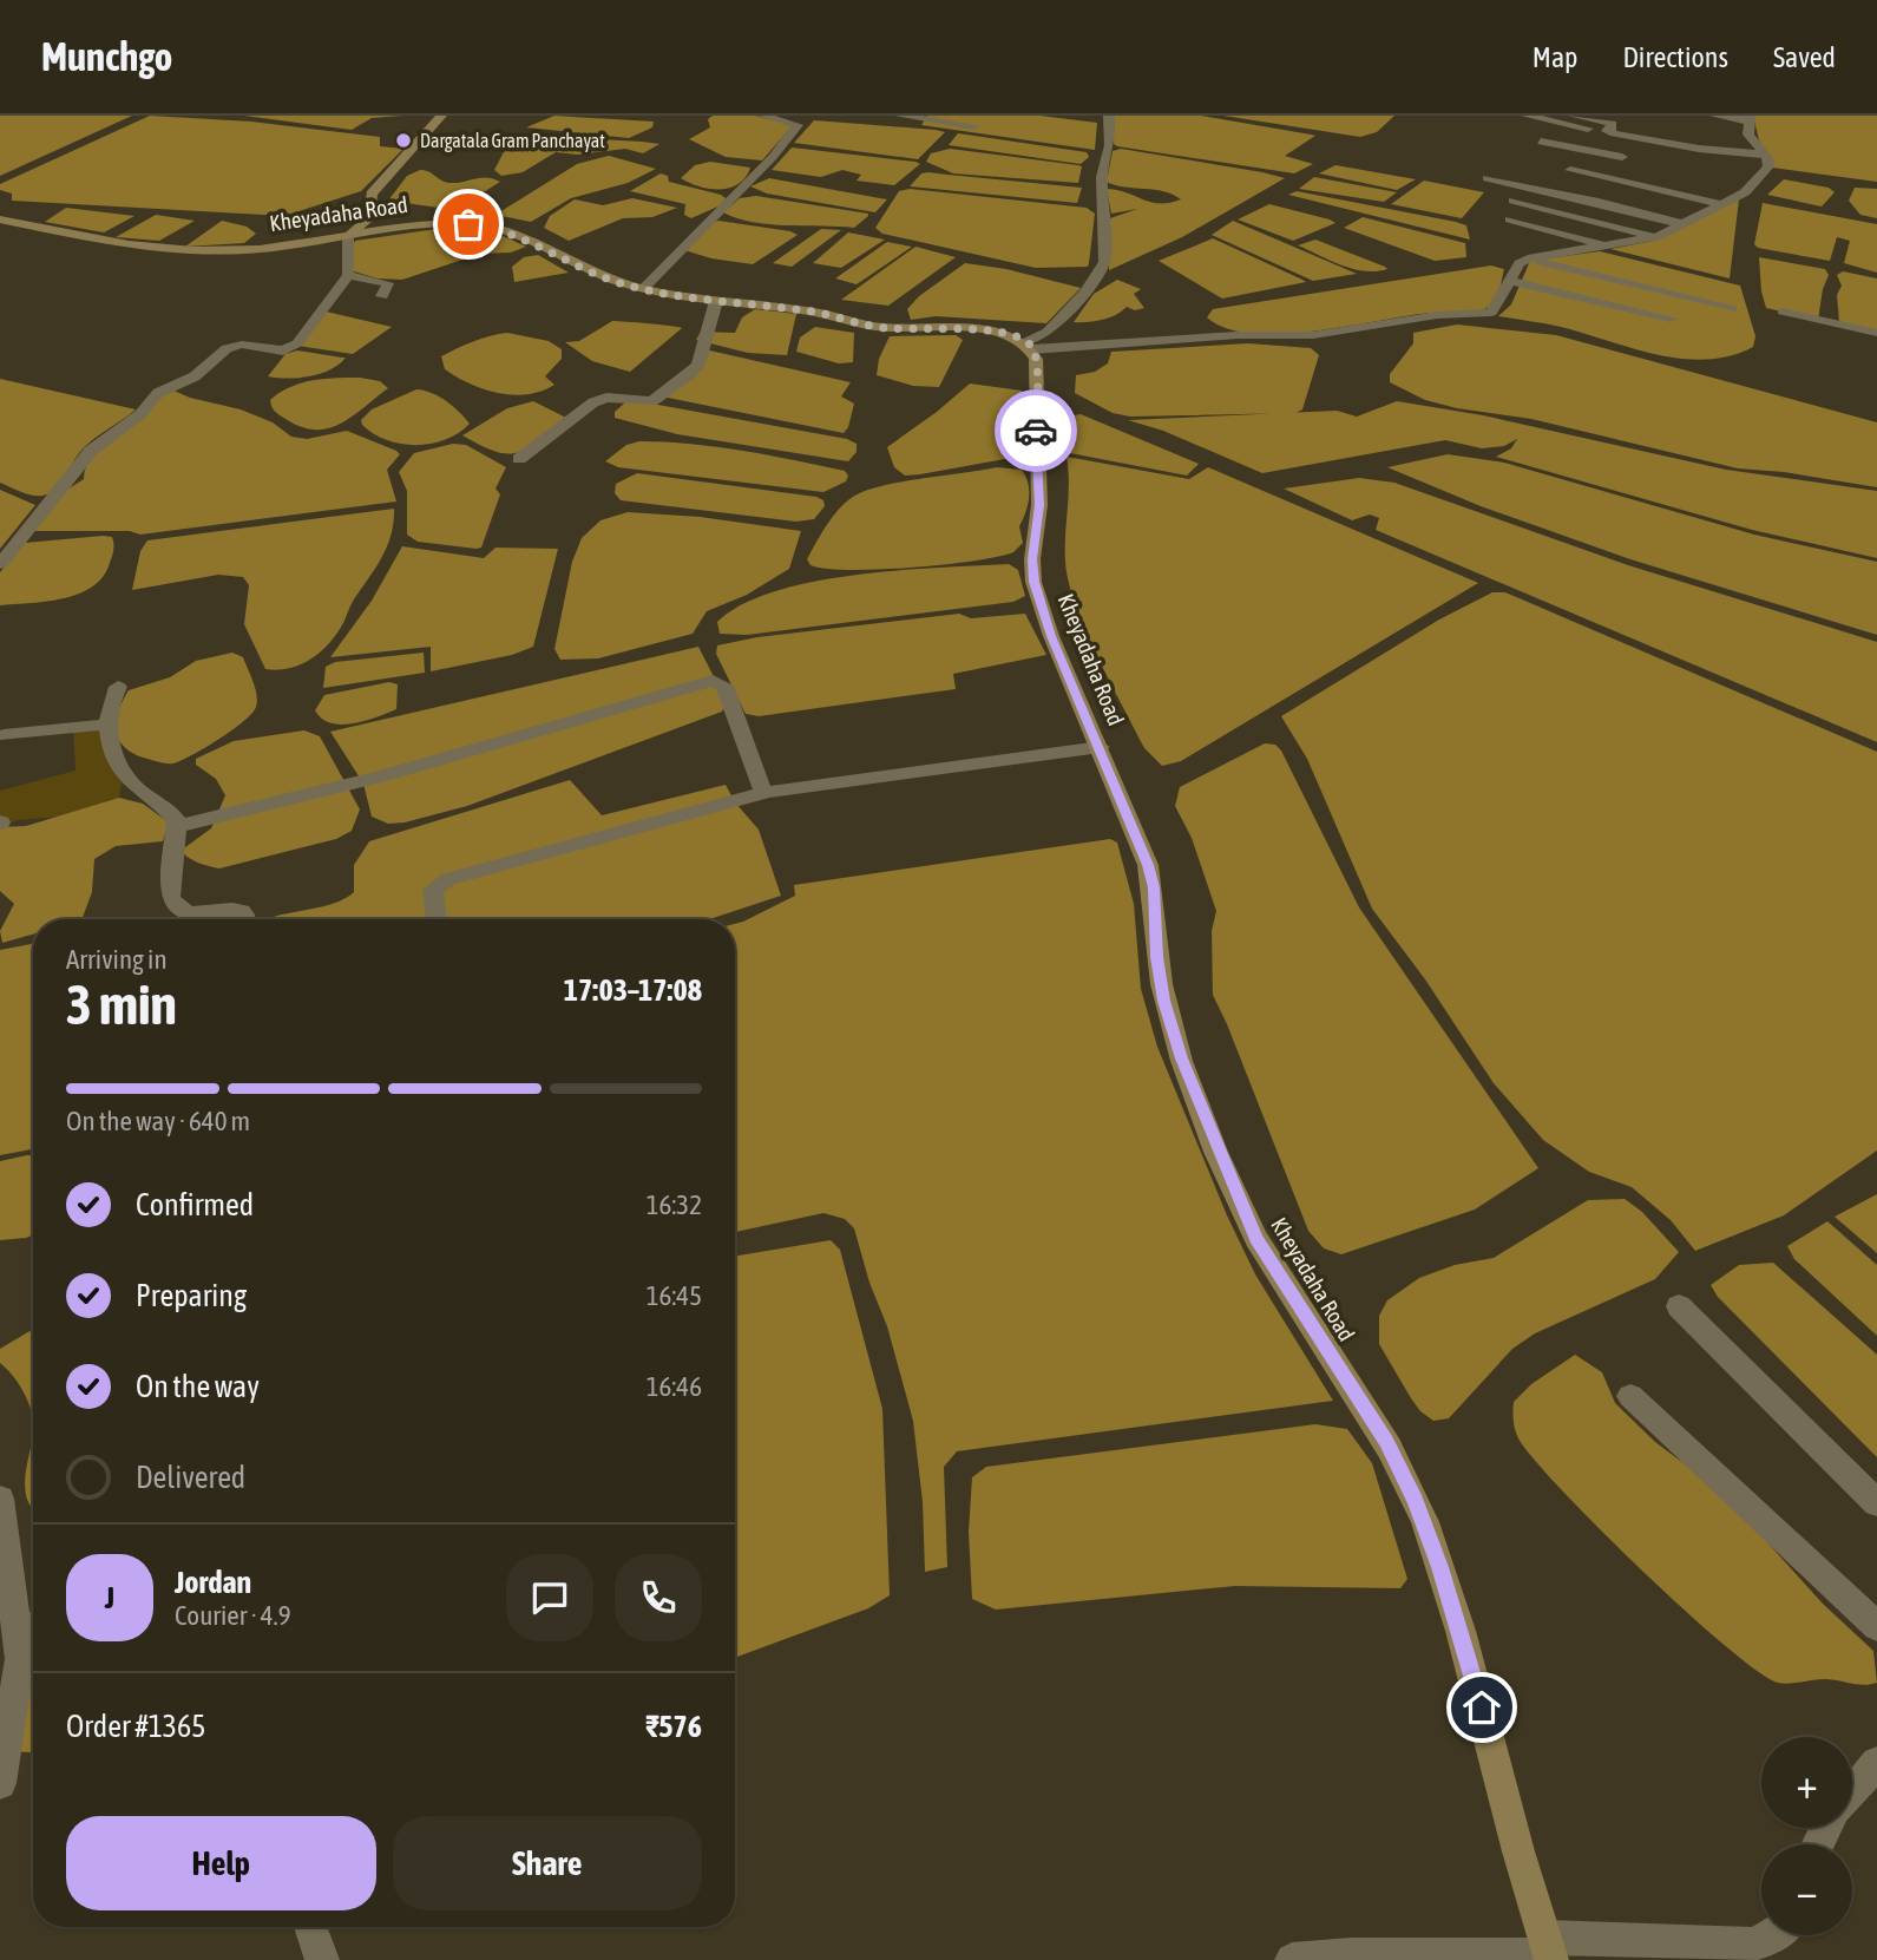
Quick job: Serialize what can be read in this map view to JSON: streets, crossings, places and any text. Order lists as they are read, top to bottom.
{
  "streets": {
    "main road": ["Kheyadaha Road"]
  },
  "places": ["Dargatala Gram Panchayat"],
  "page": {
    "header": "Munchgo",
    "nav": ["Map", "Directions", "Saved"],
    "heading": ["3 min", "Arriving in", "17:03–17:08"],
    "panel": [
      "Jordan",
      "Courier · 4.9",
      "Order #1365",
      "₹576"
    ],
    "bar": "On the way · 640 m",
    "list": [
      ["Confirmed", "16:32"],
      ["Preparing", "16:45"],
      ["On the way", "16:46"],
      "Delivered"
    ],
    "round": "J",
    "map_buttons": ["+", "−"],
    "buttons": ["Help", "Share"]
  }
}
